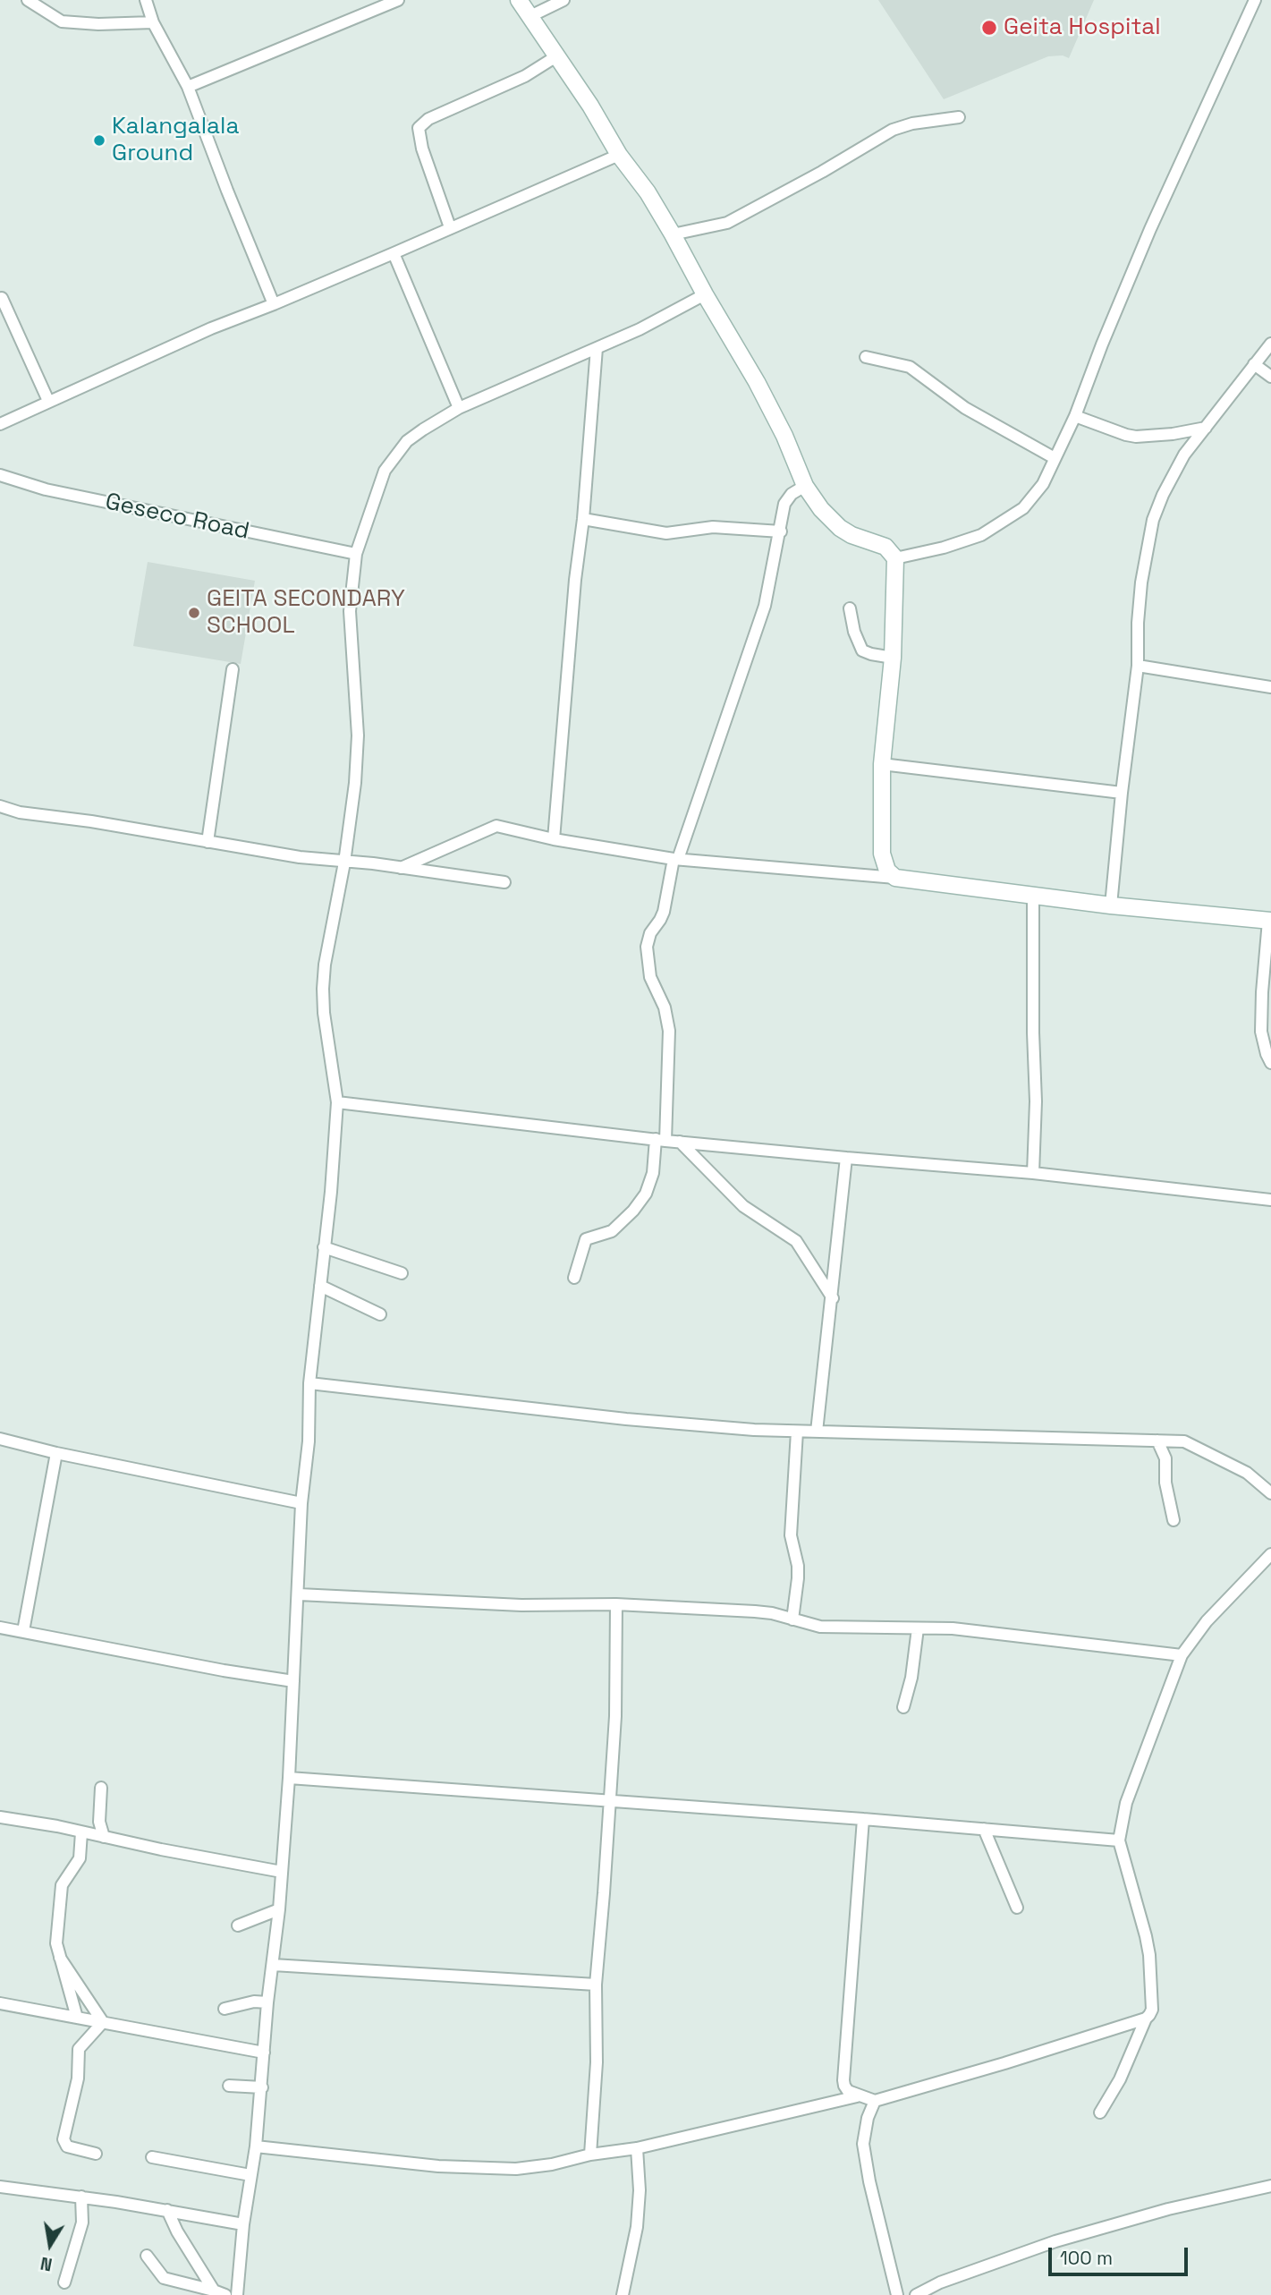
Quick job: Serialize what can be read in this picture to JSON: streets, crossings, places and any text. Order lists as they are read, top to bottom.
{
  "streets": {
    "street": ["Geseco Road"]
  },
  "places": ["Geita Hospital", "Kalangalala Ground", "GEITA SECONDARY SCHOOL"],
  "scale_bar": "100 m",
  "north": "bottom"
}
